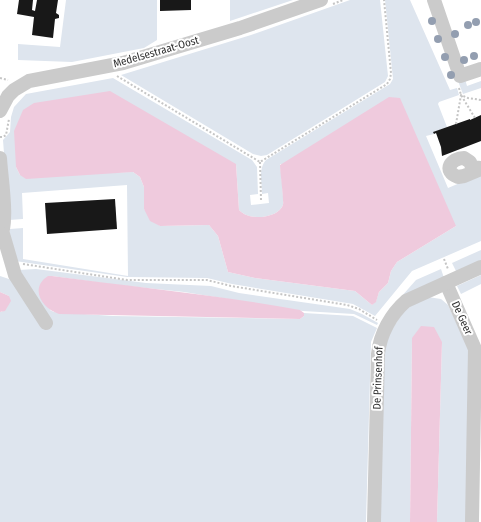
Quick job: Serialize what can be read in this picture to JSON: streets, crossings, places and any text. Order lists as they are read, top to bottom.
{
  "streets": {
    "street": ["Medelsestraat-Oost", "De Geer", "De Prinsenhof"]
  },
  "crossings": [
    ["De Geer", "De Prinsenhof"]
  ]
}
